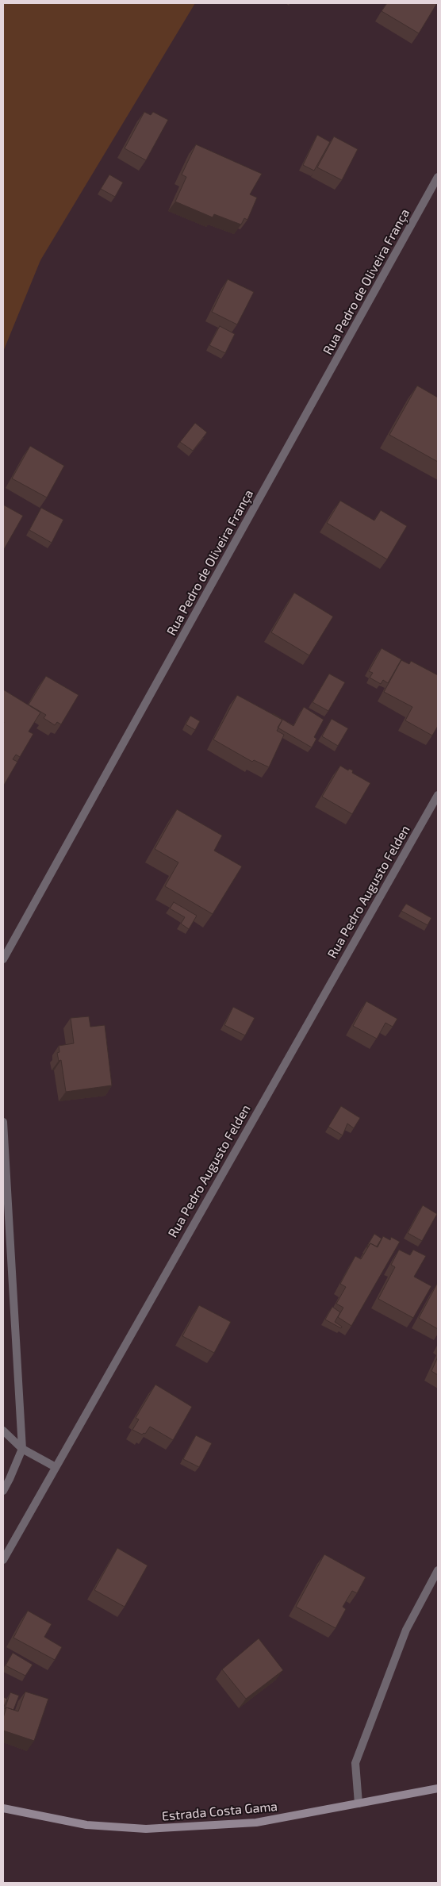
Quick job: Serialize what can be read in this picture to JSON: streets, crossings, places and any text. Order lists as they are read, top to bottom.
{
  "streets": {
    "main road": ["Estrada Costa Gama"],
    "street": ["Rua Pedro de Oliveira França", "Rua Pedro Augusto Felden"]
  }
}
